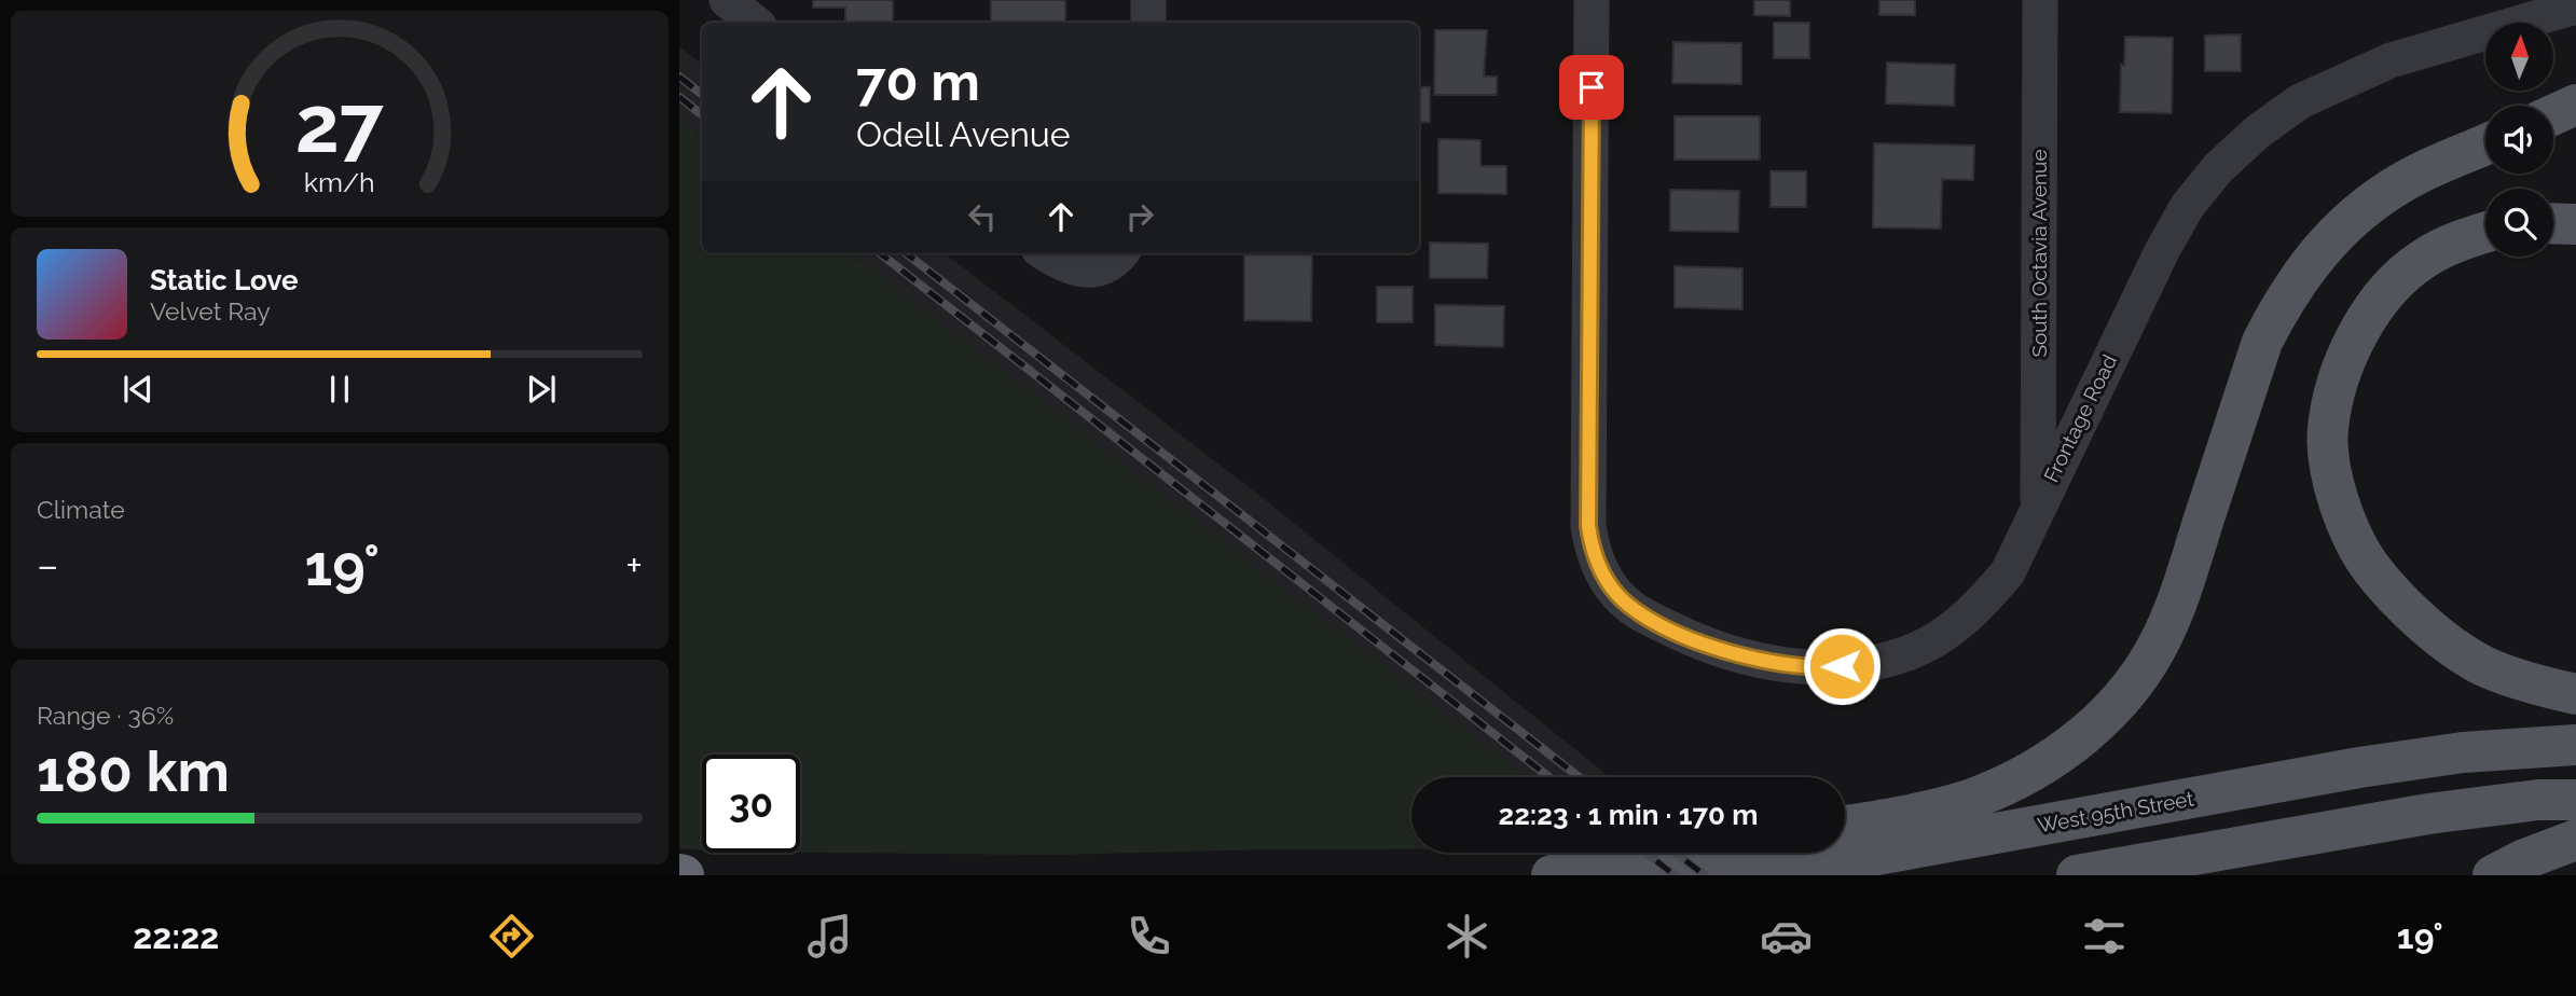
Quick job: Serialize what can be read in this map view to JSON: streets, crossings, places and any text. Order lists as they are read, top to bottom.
{
  "streets": {
    "main road": ["West 95th Street"],
    "street": ["South Octavia Avenue", "Frontage Road"]
  },
  "crossings": [
    ["South Octavia Avenue", "Frontage Road"]
  ],
  "north": "top",
  "page": {
    "turn": ["70 m", "Odell Avenue"],
    "song": ["Static Love", "Velvet Ray"],
    "tile": [
      "Climate",
      ["Range · 36%", "180 km"]
    ],
    "heat": ["−", "19°", "+"],
    "limit": "30",
    "trip": "22:23 · 1 min · 170 m",
    "tabs": ["22:22", "19°"],
    "gauge": ["27", "km/h"]
  }
}
